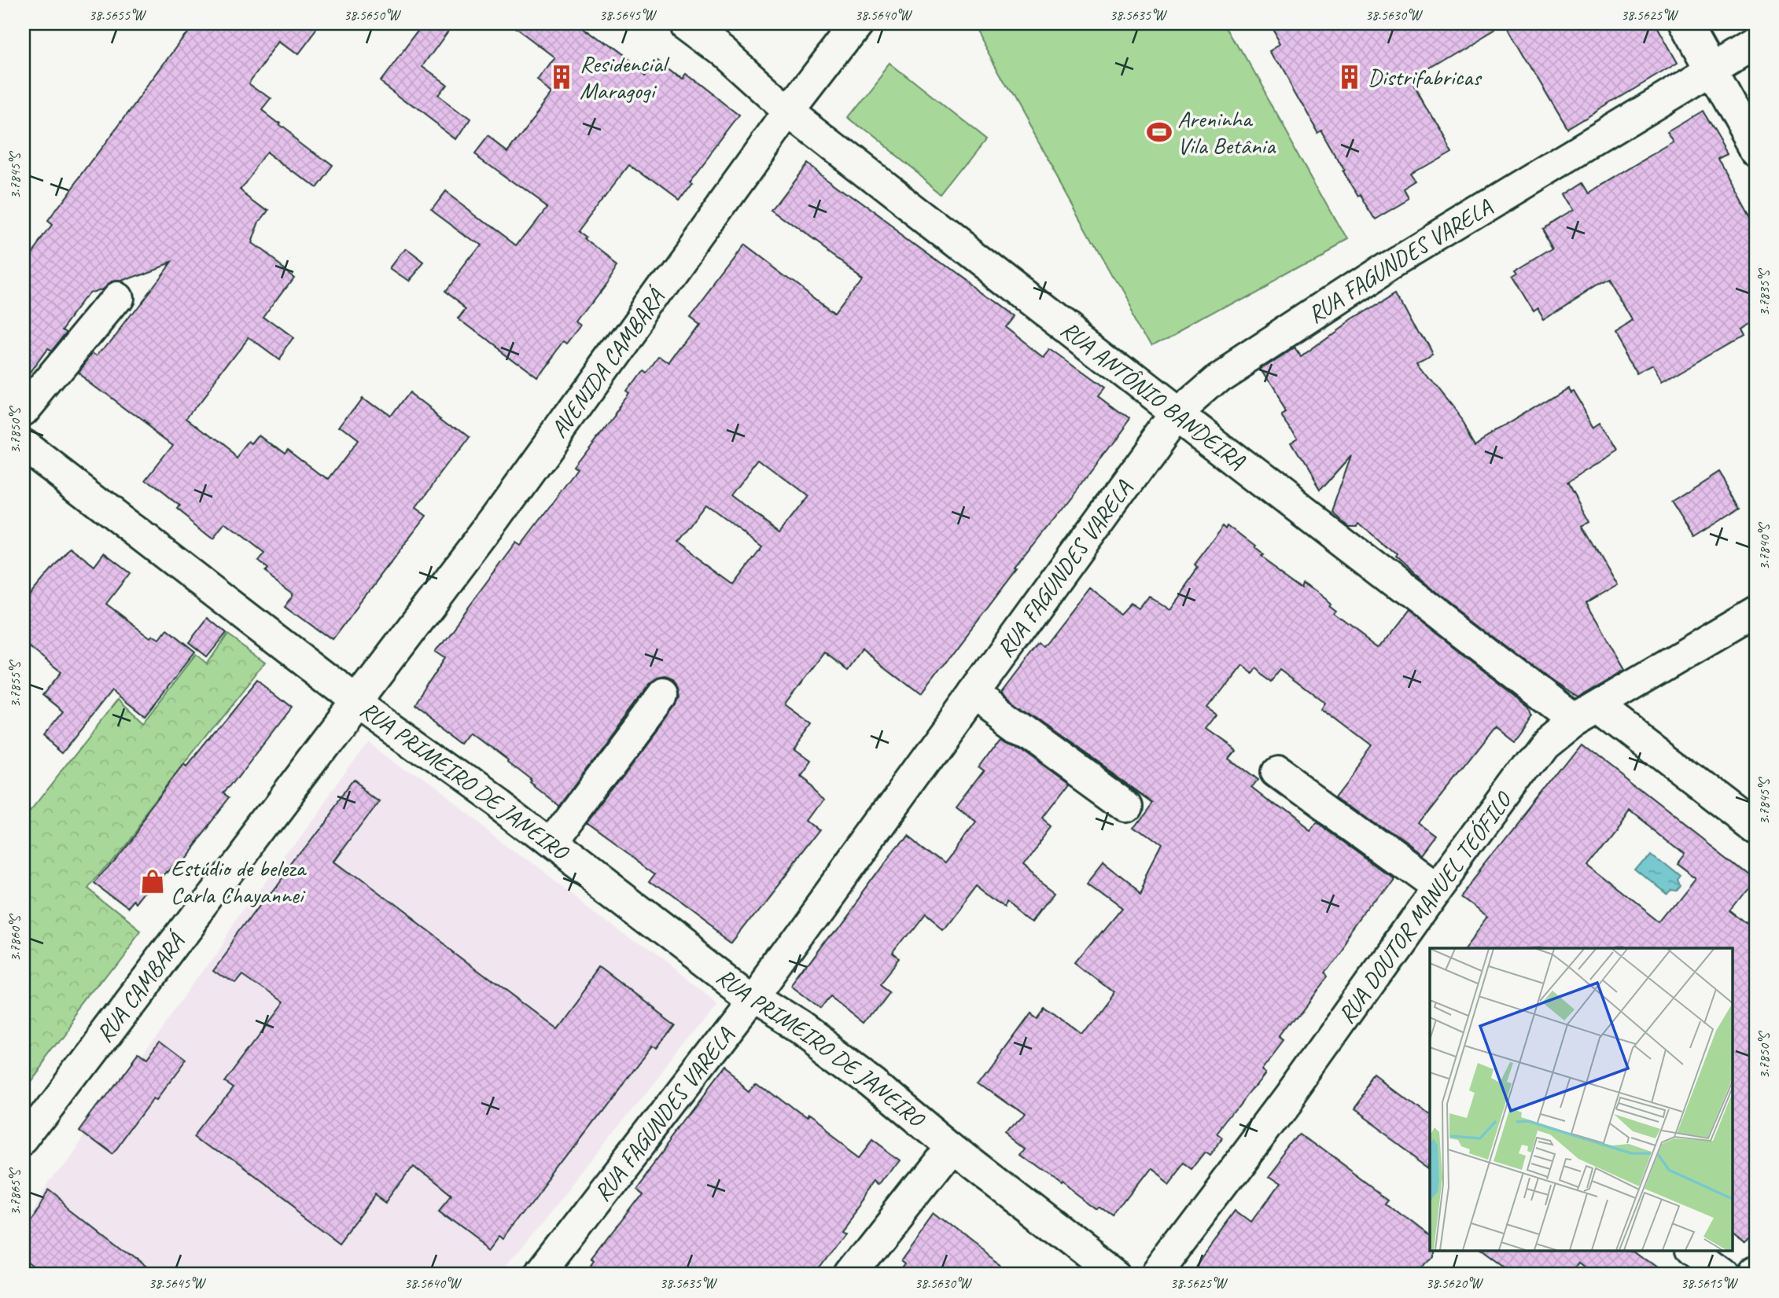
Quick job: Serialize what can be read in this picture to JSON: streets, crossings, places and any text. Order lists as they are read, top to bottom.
{
  "streets": {
    "street": [
      "RUA FAGUNDES VARELA",
      "AVENIDA CAMBARÁ",
      "RUA ANTÔNIO BANDEIRA",
      "RUA PRIMEIRO DE JANEIRO",
      "RUA DOUTOR MANUEL TEÓFILO",
      "RUA CAMBARÁ"
    ]
  },
  "crossings": [
    ["RUA FAGUNDES VARELA", "RUA ANTÔNIO BANDEIRA"],
    ["RUA FAGUNDES VARELA", "RUA PRIMEIRO DE JANEIRO"],
    ["AVENIDA CAMBARÁ", "RUA ANTÔNIO BANDEIRA"],
    ["AVENIDA CAMBARÁ", "RUA PRIMEIRO DE JANEIRO"],
    ["AVENIDA CAMBARÁ", "RUA CAMBARÁ"],
    ["RUA ANTÔNIO BANDEIRA", "RUA DOUTOR MANUEL TEÓFILO"],
    ["RUA PRIMEIRO DE JANEIRO", "RUA CAMBARÁ"]
  ],
  "places": {
    "building": ["Residencial Maragogi", "Distrifabricas"],
    "sports": ["Areninha Vila Betânia"],
    "shop": ["Estúdio de beleza Carla Chayannei"]
  },
  "coordinates": [
    "38.5655°W",
    "38.5650°W",
    "38.5645°W",
    "38.5640°W",
    "38.5635°W",
    "38.5630°W",
    "38.5625°W",
    "3.7845°S",
    "3.7835°S",
    "3.7850°S",
    "3.7840°S",
    "3.7855°S",
    "3.7860°S",
    "3.7865°S",
    "38.5620°W",
    "38.5615°W"
  ]
}
